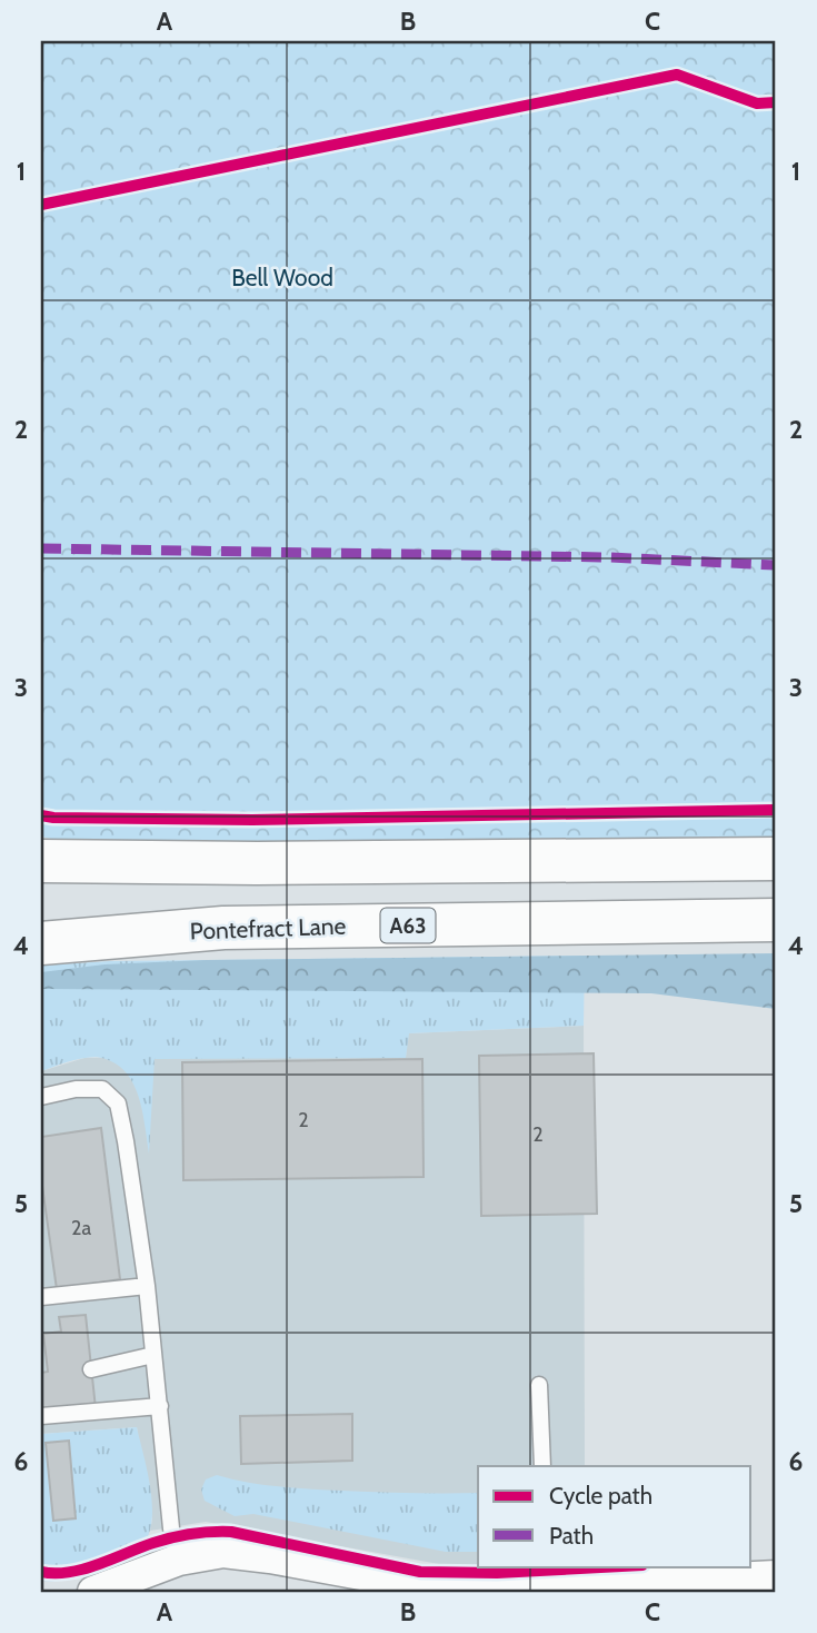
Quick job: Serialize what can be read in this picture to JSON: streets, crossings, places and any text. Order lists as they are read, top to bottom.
{
  "streets": {
    "highway": ["A63", "Pontefract Lane"]
  },
  "parks": ["Bell Wood"],
  "house_numbers": ["2", "2", "2a"],
  "legend": ["Cycle path", "Path"],
  "grid": {
    "columns": ["A", "B", "C"],
    "rows": [
      "1",
      "2",
      "3",
      "4",
      "5",
      "6"
    ]
  }
}
